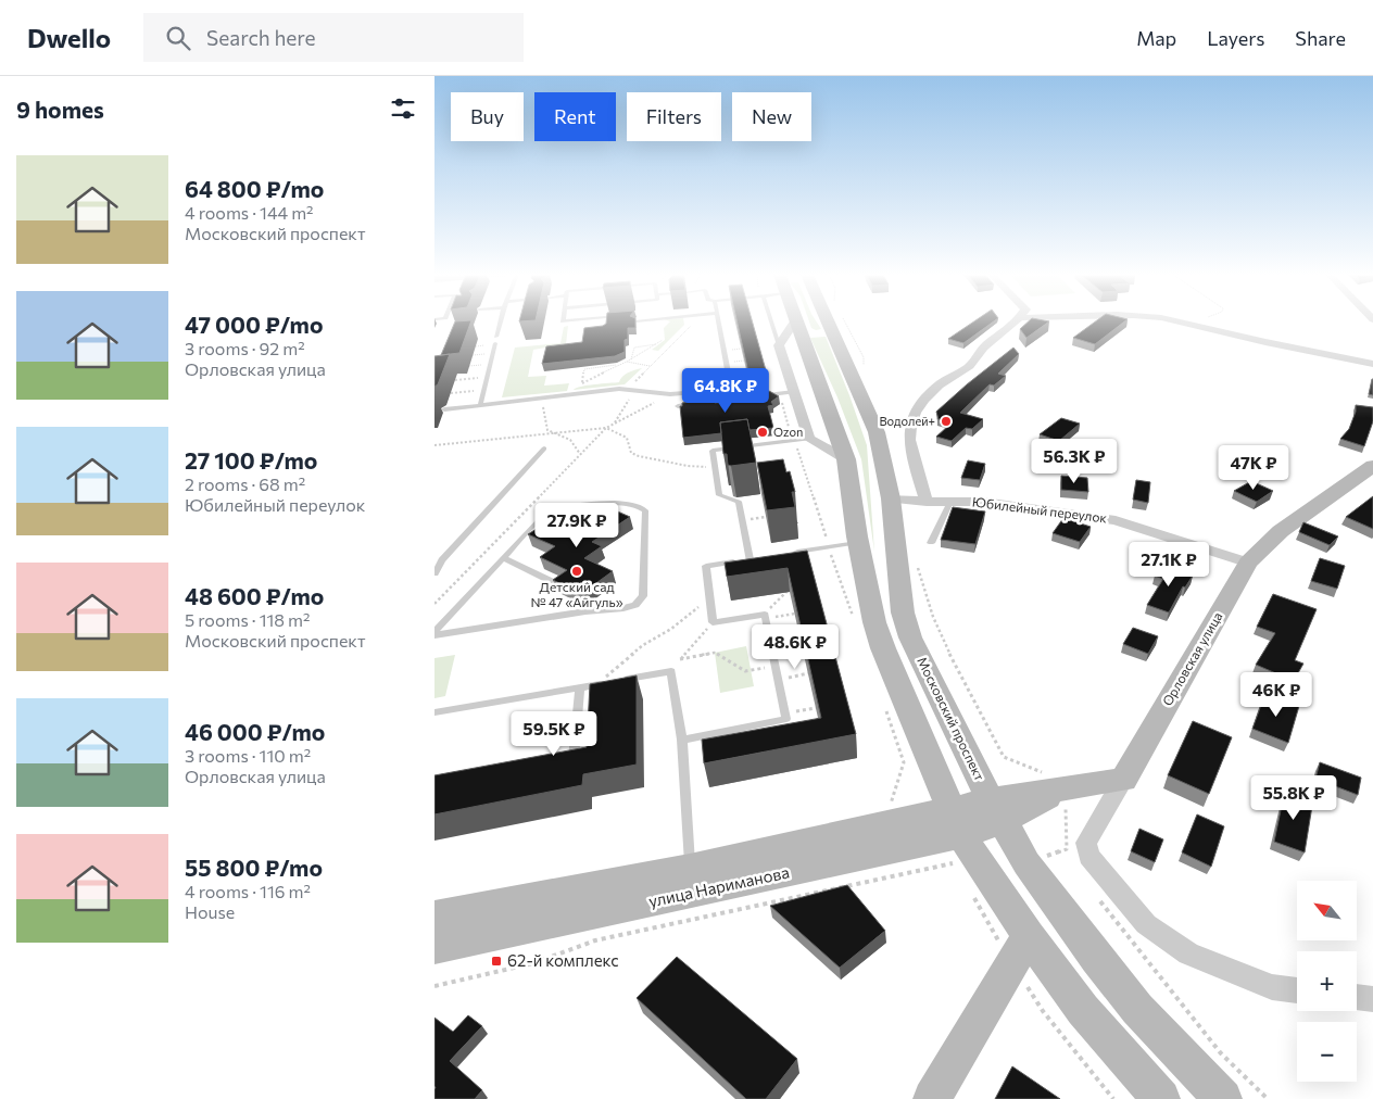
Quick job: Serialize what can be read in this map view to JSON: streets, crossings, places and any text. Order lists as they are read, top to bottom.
{
  "streets": {
    "main road": ["Орловская улица", "Московский проспект", "улица Нариманова"],
    "street": ["Юбилейный переулок"]
  },
  "crossings": [
    ["Юбилейный переулок", "Орловская улица"],
    ["Юбилейный переулок", "Московский проспект"],
    ["Орловская улица", "улица Нариманова"],
    ["Московский проспект", "улица Нариманова"]
  ],
  "places": {
    "other": ["Водолей+", "Ozon", "Детский сад № 47 «Айгуль»"],
    "transit": ["62-й комплекс"]
  },
  "north": "top left",
  "page": {
    "header": "Dwello",
    "search": "Search here",
    "nav": ["Map", "Layers", "Share"],
    "heading": "9 homes",
    "chip": [
      "Buy",
      "Rent",
      "Filters",
      "New"
    ],
    "list": [
      {
        "name": "64 800 ₽/mo",
        "note": "4 rooms · 144 m² · Московский проспект"
      },
      {
        "name": "47 000 ₽/mo",
        "note": "3 rooms · 92 m² · Орловская улица"
      },
      {
        "name": "27 100 ₽/mo",
        "note": "2 rooms · 68 m² · Юбилейный переулок"
      },
      {
        "name": "48 600 ₽/mo",
        "note": "5 rooms · 118 m² · Московский проспект"
      },
      {
        "name": "46 000 ₽/mo",
        "note": "3 rooms · 110 m² · Орловская улица"
      },
      {
        "name": "55 800 ₽/mo",
        "note": "4 rooms · 116 m² · House"
      }
    ],
    "price": [
      "64.8K ₽",
      "56.3K ₽",
      "47K ₽",
      "27.9K ₽",
      "27.1K ₽",
      "48.6K ₽",
      "46K ₽",
      "59.5K ₽",
      "55.8K ₽"
    ],
    "map_buttons": ["+", "−"]
  }
}
